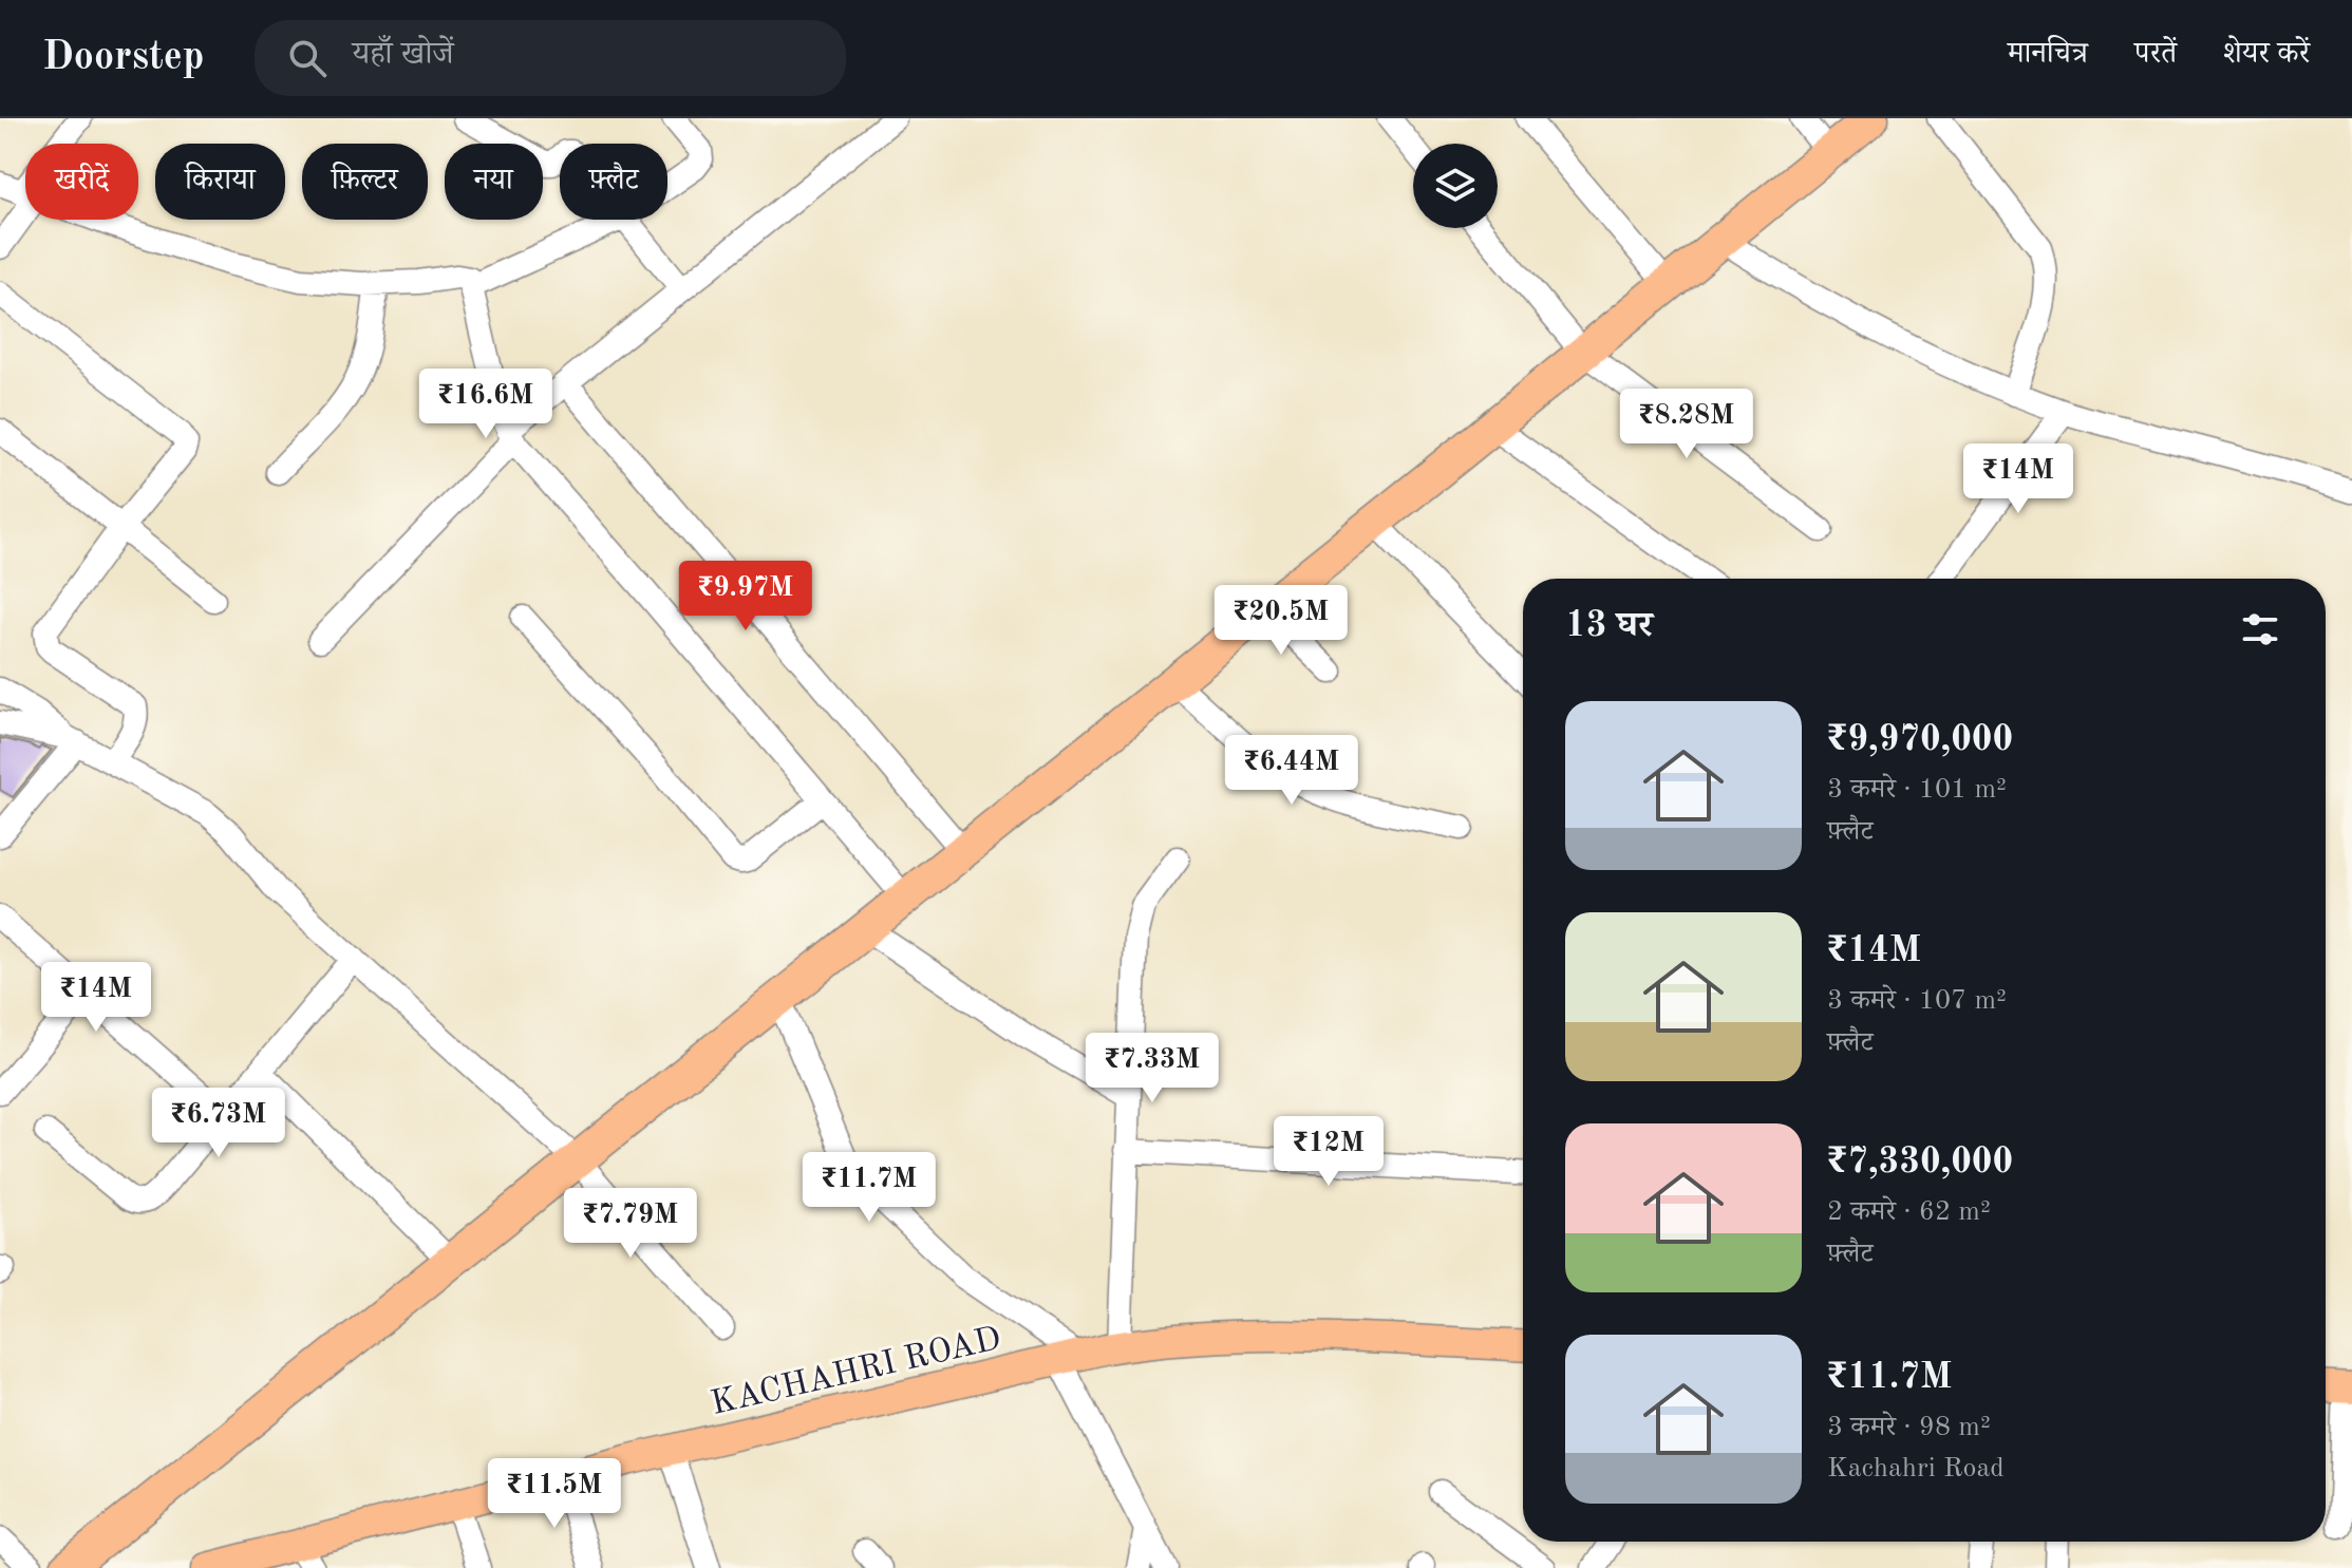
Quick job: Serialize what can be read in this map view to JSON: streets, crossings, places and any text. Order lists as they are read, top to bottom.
{
  "streets": {
    "main road": ["KACHAHRI ROAD"]
  },
  "page": {
    "header": "Doorstep",
    "search": "यहाँ खोजें",
    "nav": ["मानचित्र", "परतें", "शेयर करें"],
    "chip": [
      "खरीदें",
      "किराया",
      "फ़िल्टर",
      "नया",
      "फ़्लैट"
    ],
    "price": [
      "₹16.6M",
      "₹8.28M",
      "₹14M",
      "₹9.97M",
      "₹20.5M",
      "₹6.44M",
      "₹14M",
      "₹7.33M",
      "₹6.73M",
      "₹12M",
      "₹11.7M",
      "₹7.79M",
      "₹11.5M"
    ],
    "heading": "13 घर",
    "list": [
      {
        "name": "₹9,970,000",
        "note": "3 कमरे · 101 m² · फ़्लैट"
      },
      {
        "name": "₹14M",
        "note": "3 कमरे · 107 m² · फ़्लैट"
      },
      {
        "name": "₹7,330,000",
        "note": "2 कमरे · 62 m² · फ़्लैट"
      },
      {
        "name": "₹11.7M",
        "note": "3 कमरे · 98 m² · Kachahri Road"
      }
    ]
  }
}
